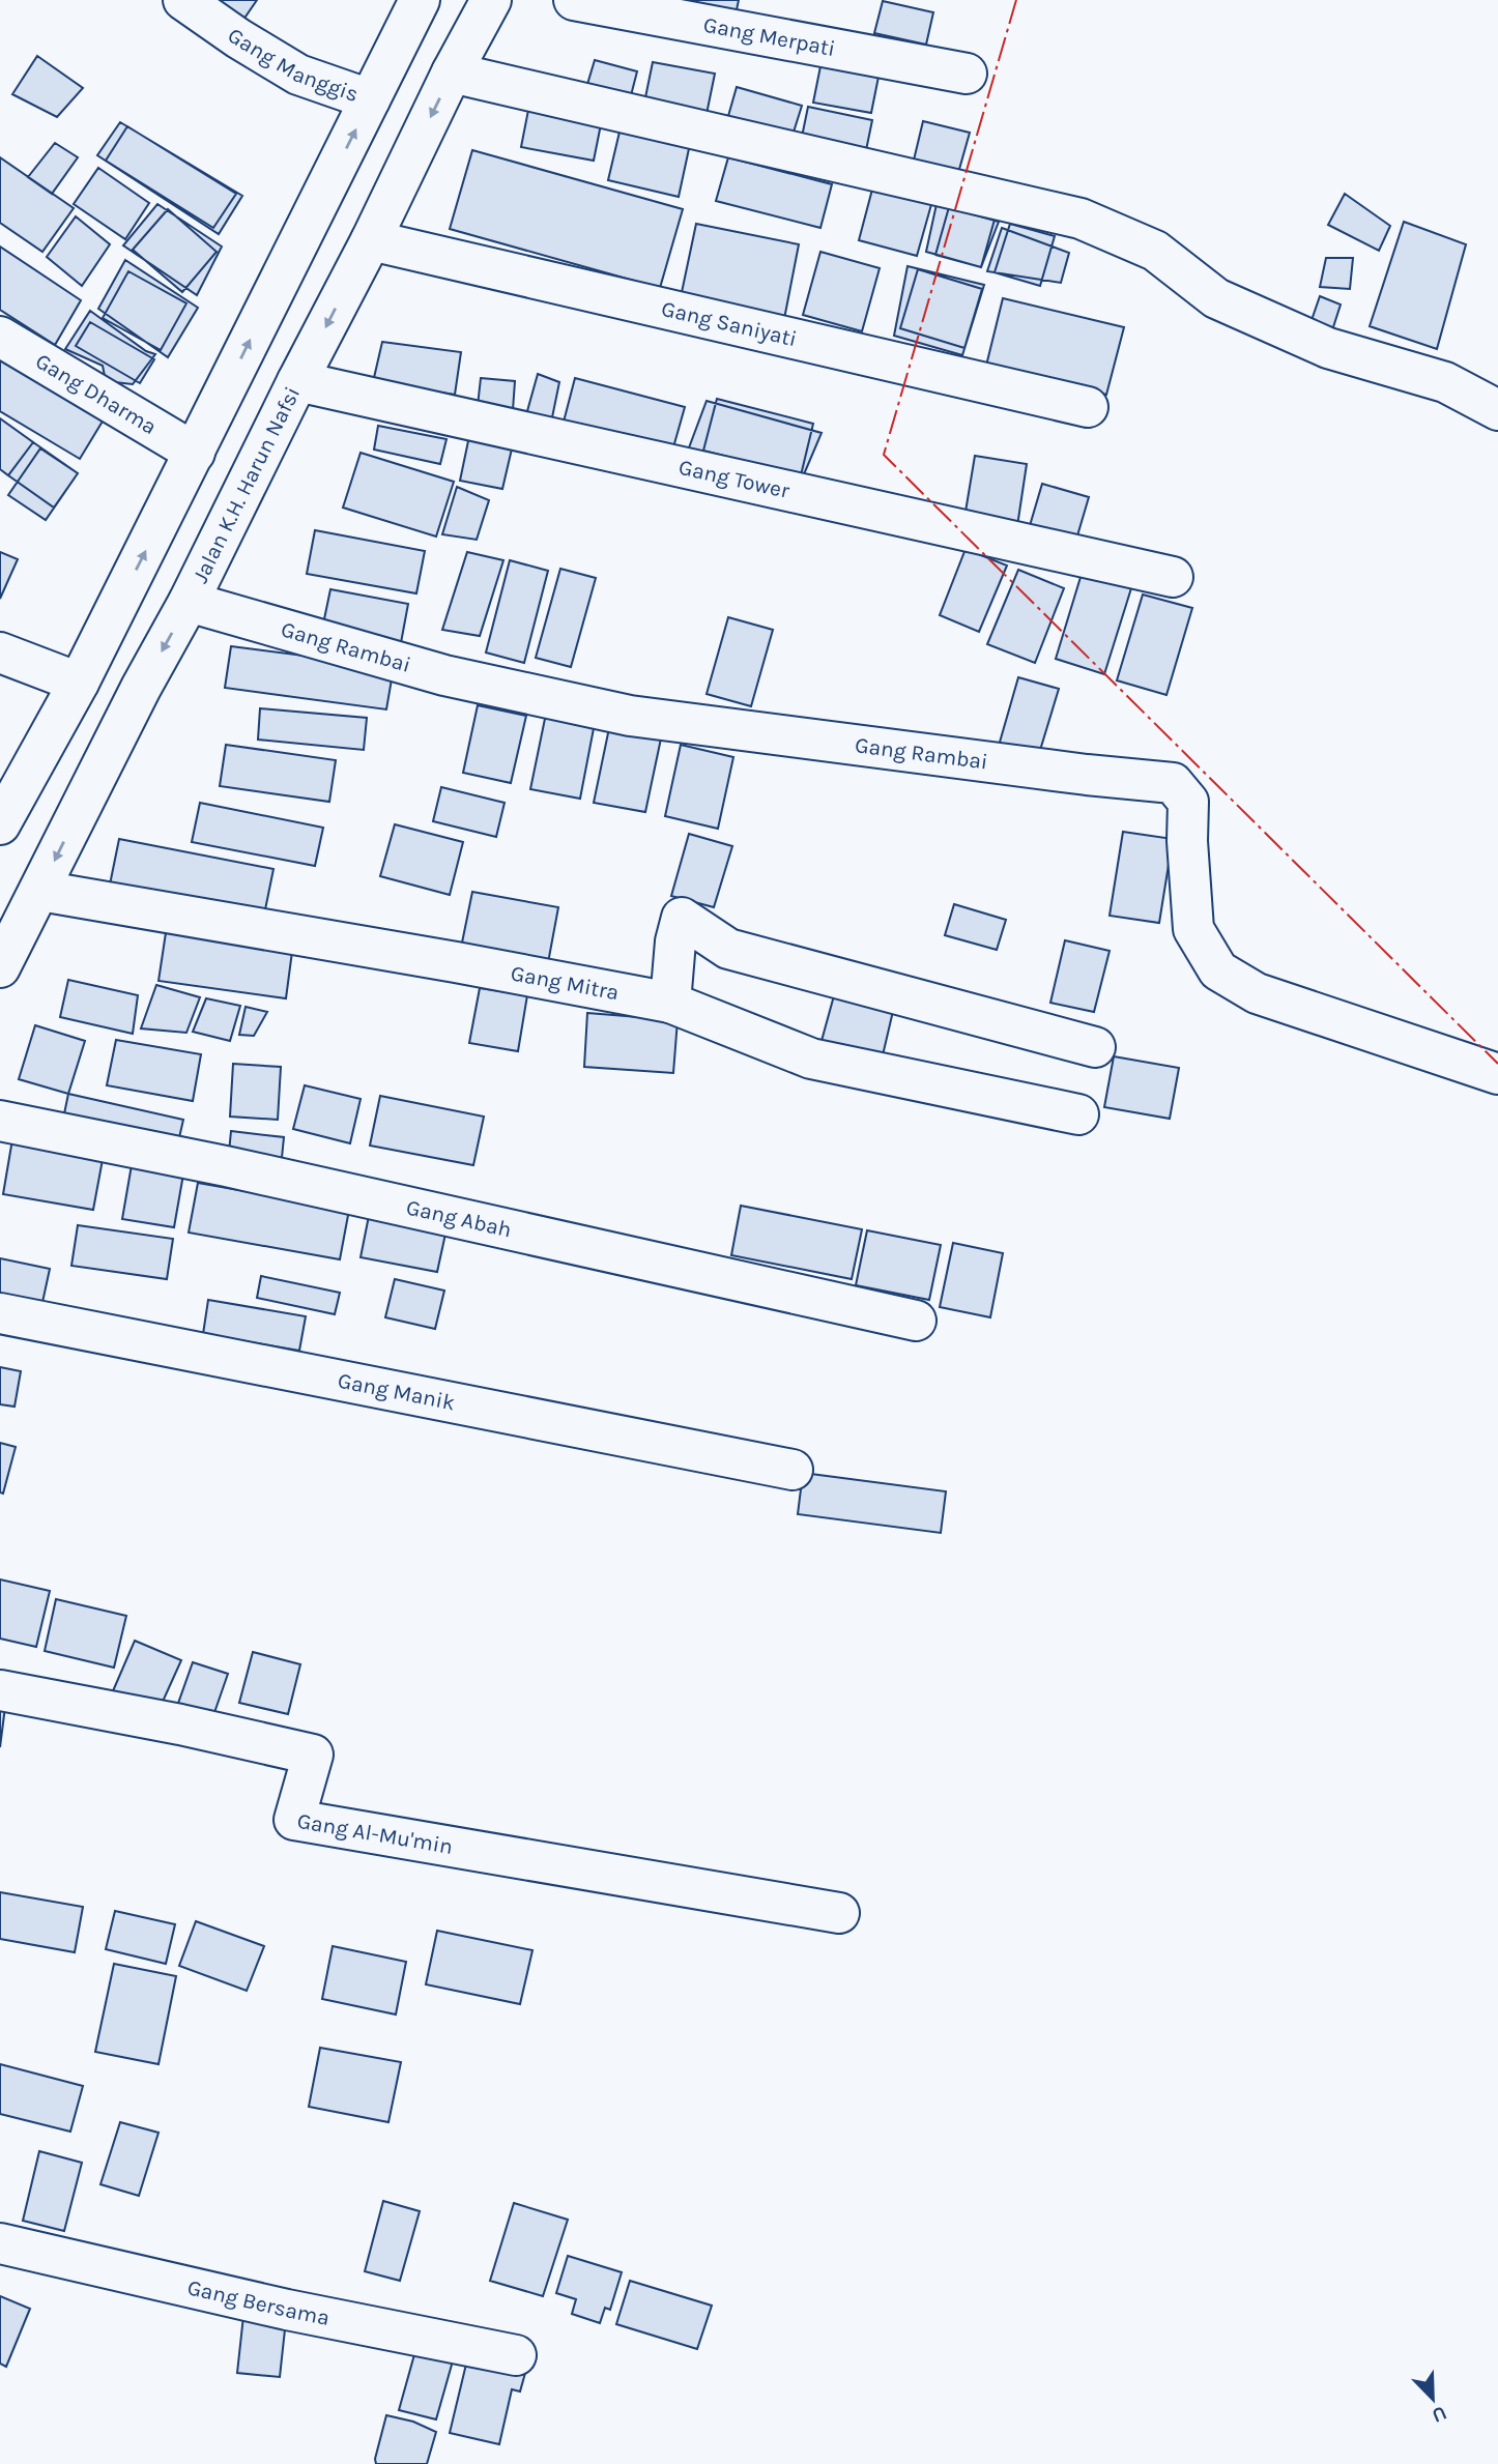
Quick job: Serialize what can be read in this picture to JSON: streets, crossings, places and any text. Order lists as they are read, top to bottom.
{
  "streets": {
    "street": [
      "Gang Merpati",
      "Gang Manggis",
      "Gang Saniyati",
      "Gang Dharma",
      "Gang Tower",
      "Jalan K.H. Harun Nafsi",
      "Gang Rambai",
      "Gang Mitra",
      "Gang Abah",
      "Gang Manik",
      "Gang Al-Mu'min",
      "Gang Bersama"
    ]
  },
  "crossings": [
    ["Gang Saniyati", "Jalan K.H. Harun Nafsi"],
    ["Gang Tower", "Jalan K.H. Harun Nafsi"],
    ["Jalan K.H. Harun Nafsi", "Gang Rambai"],
    ["Jalan K.H. Harun Nafsi", "Gang Mitra"]
  ],
  "north": "bottom right"
}
